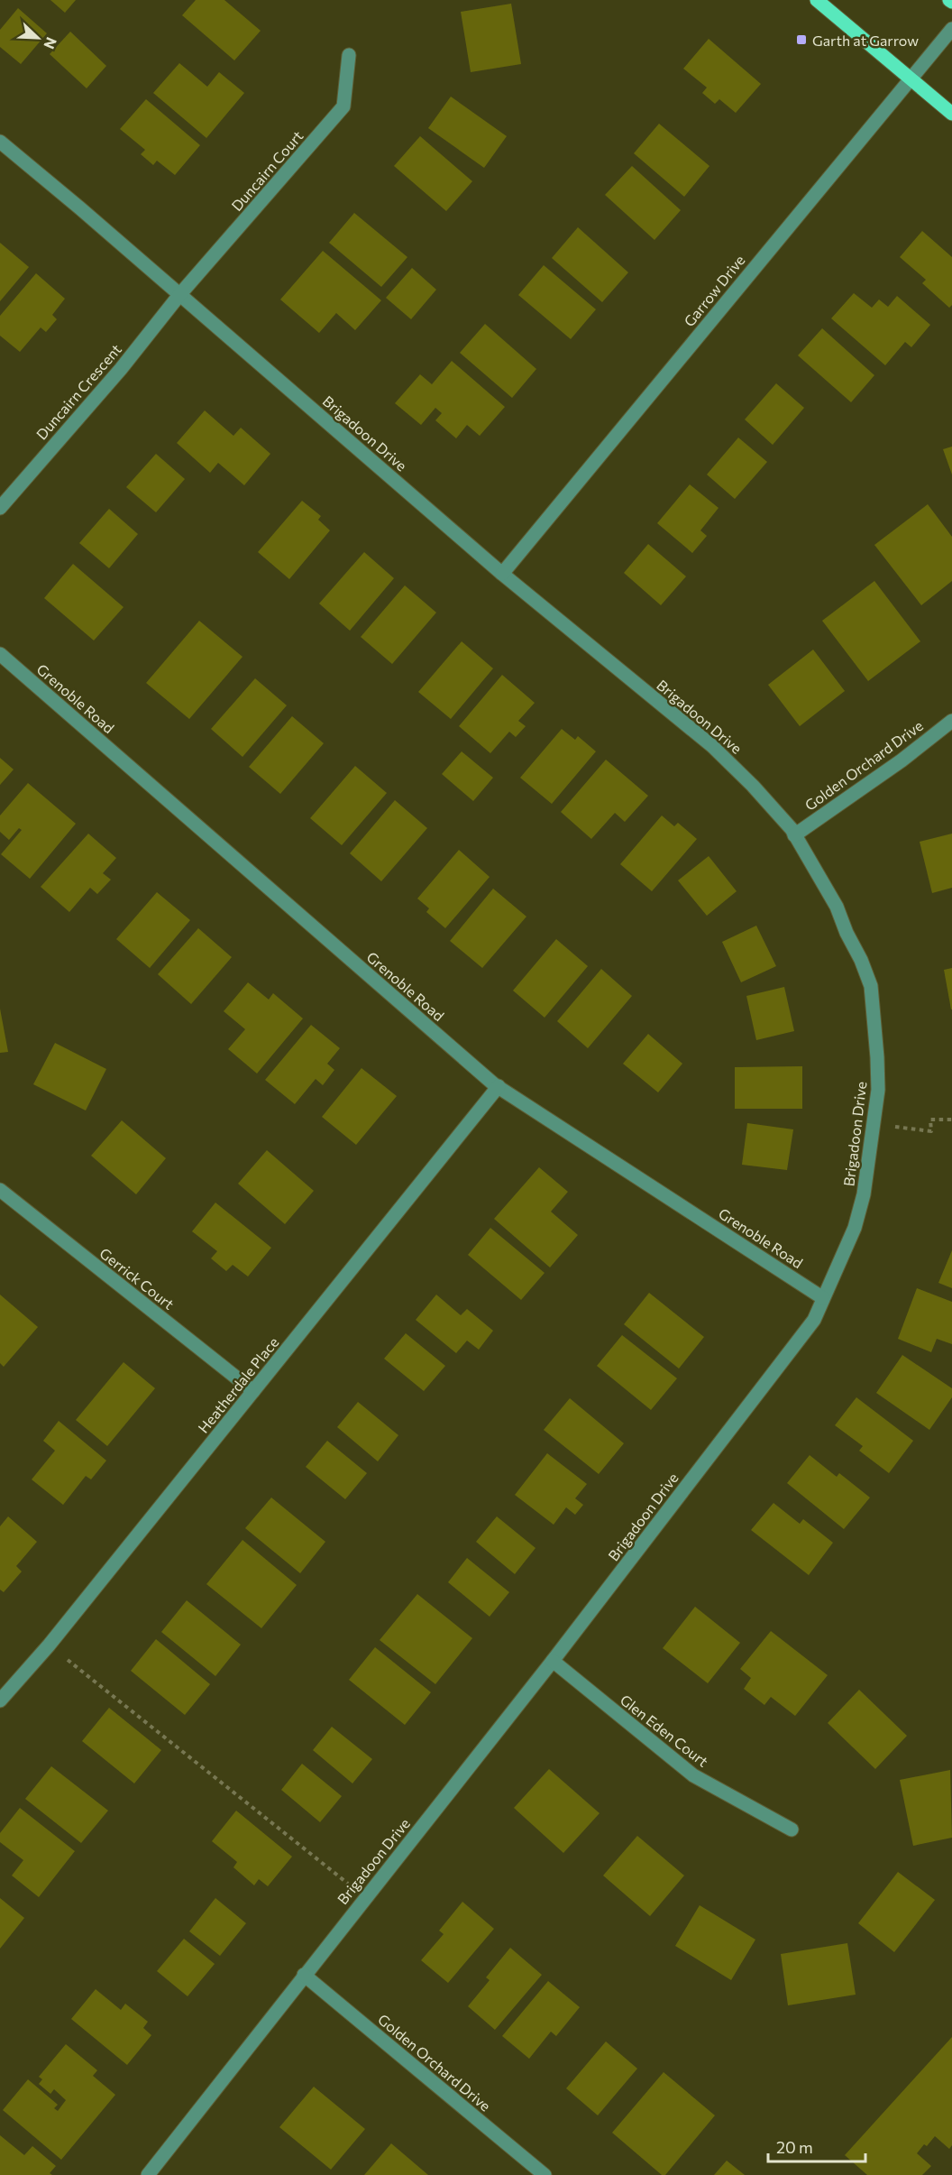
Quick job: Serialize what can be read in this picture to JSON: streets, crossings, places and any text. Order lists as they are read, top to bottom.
{
  "streets": {
    "street": [
      "Duncairn Court",
      "Garrow Drive",
      "Duncairn Crescent",
      "Brigadoon Drive",
      "Grenoble Road",
      "Golden Orchard Drive",
      "Gerrick Court",
      "Heatherdale Place",
      "Glen Eden Court"
    ]
  },
  "crossings": [
    ["Duncairn Court", "Duncairn Crescent"],
    ["Duncairn Court", "Brigadoon Drive"],
    ["Garrow Drive", "Brigadoon Drive"],
    ["Duncairn Crescent", "Brigadoon Drive"],
    ["Brigadoon Drive", "Grenoble Road"],
    ["Brigadoon Drive", "Golden Orchard Drive"],
    ["Brigadoon Drive", "Glen Eden Court"],
    ["Grenoble Road", "Heatherdale Place"],
    ["Gerrick Court", "Heatherdale Place"]
  ],
  "places": {
    "transit": ["Garth at Garrow"]
  },
  "scale_bar": "20 m",
  "north": "bottom right"
}
